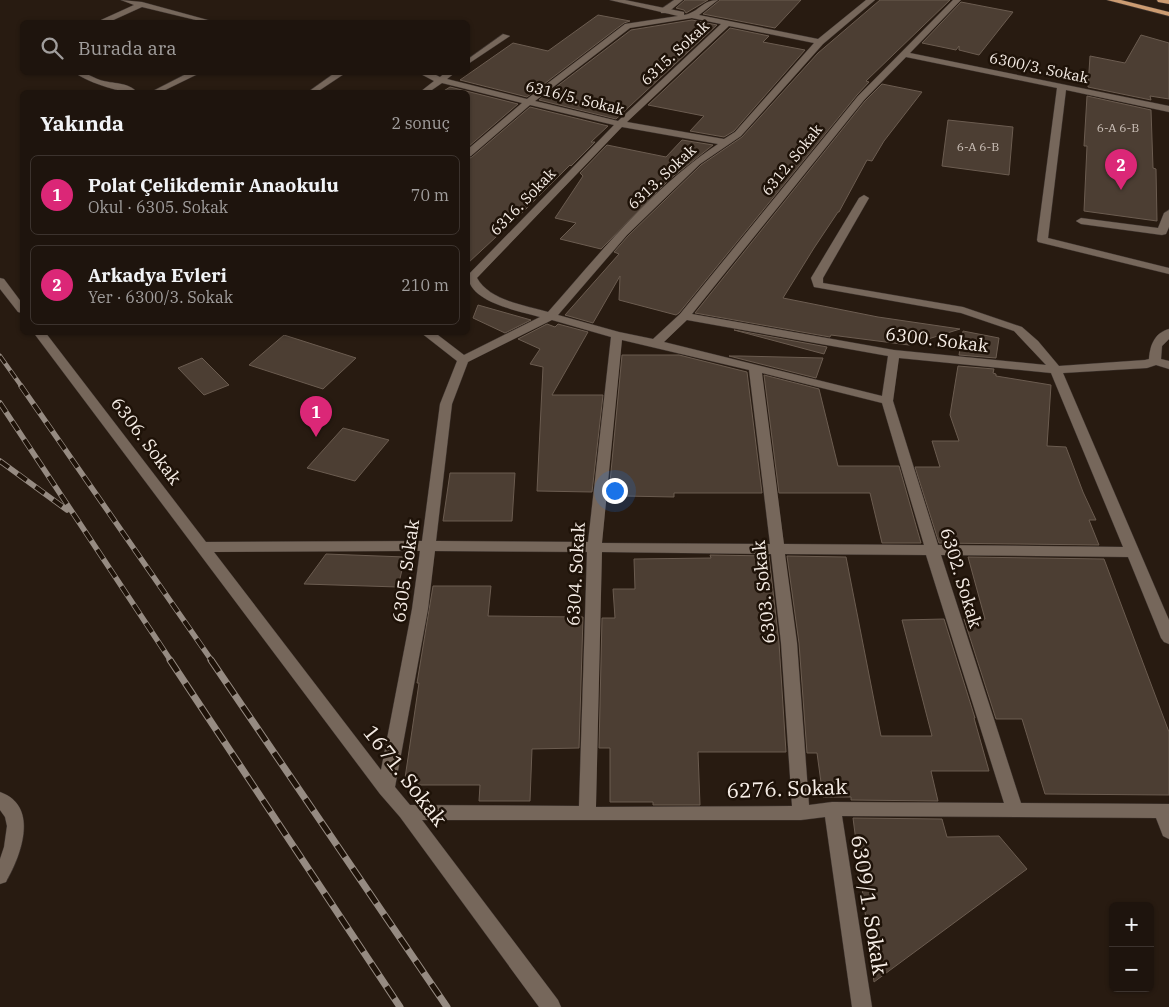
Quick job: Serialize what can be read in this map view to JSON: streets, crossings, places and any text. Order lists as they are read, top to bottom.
{
  "streets": {
    "street": [
      "6315. Sokak",
      "6300/3. Sokak",
      "6316/5. Sokak",
      "6312. Sokak",
      "6313. Sokak",
      "6316. Sokak",
      "6300. Sokak",
      "6306. Sokak",
      "6305. Sokak",
      "6304. Sokak",
      "6302. Sokak",
      "6303. Sokak",
      "1671. Sokak",
      "6276. Sokak",
      "6309/1. Sokak"
    ]
  },
  "crossings": [
    ["6315. Sokak", "6316/5. Sokak"],
    ["6315. Sokak", "6316. Sokak"],
    ["6300/3. Sokak", "6312. Sokak"],
    ["6316/5. Sokak", "6313. Sokak"],
    ["6316/5. Sokak", "6316. Sokak"],
    ["6312. Sokak", "6300. Sokak"],
    ["6313. Sokak", "6316. Sokak"],
    ["6313. Sokak", "6305. Sokak"],
    ["6300. Sokak", "6302. Sokak"],
    ["6306. Sokak", "1671. Sokak"],
    ["6305. Sokak", "1671. Sokak"],
    ["6304. Sokak", "6276. Sokak"],
    ["6302. Sokak", "6276. Sokak"],
    ["6303. Sokak", "6276. Sokak"],
    ["1671. Sokak", "6276. Sokak"],
    ["6276. Sokak", "6309/1. Sokak"]
  ],
  "house_numbers": ["6-A 6-B", "6-A 6-B"],
  "page": {
    "search": "Burada ara",
    "heading": ["Yakında", "2 sonuç"],
    "pins": ["2", "1"],
    "list": [
      {
        "mark": "1",
        "name": "Polat Çelikdemir Anaokulu",
        "note": "Okul · 6305. Sokak",
        "value": "70 m"
      },
      {
        "mark": "2",
        "name": "Arkadya Evleri",
        "note": "Yer · 6300/3. Sokak",
        "value": "210 m"
      }
    ],
    "map_buttons": ["+", "−"]
  }
}
